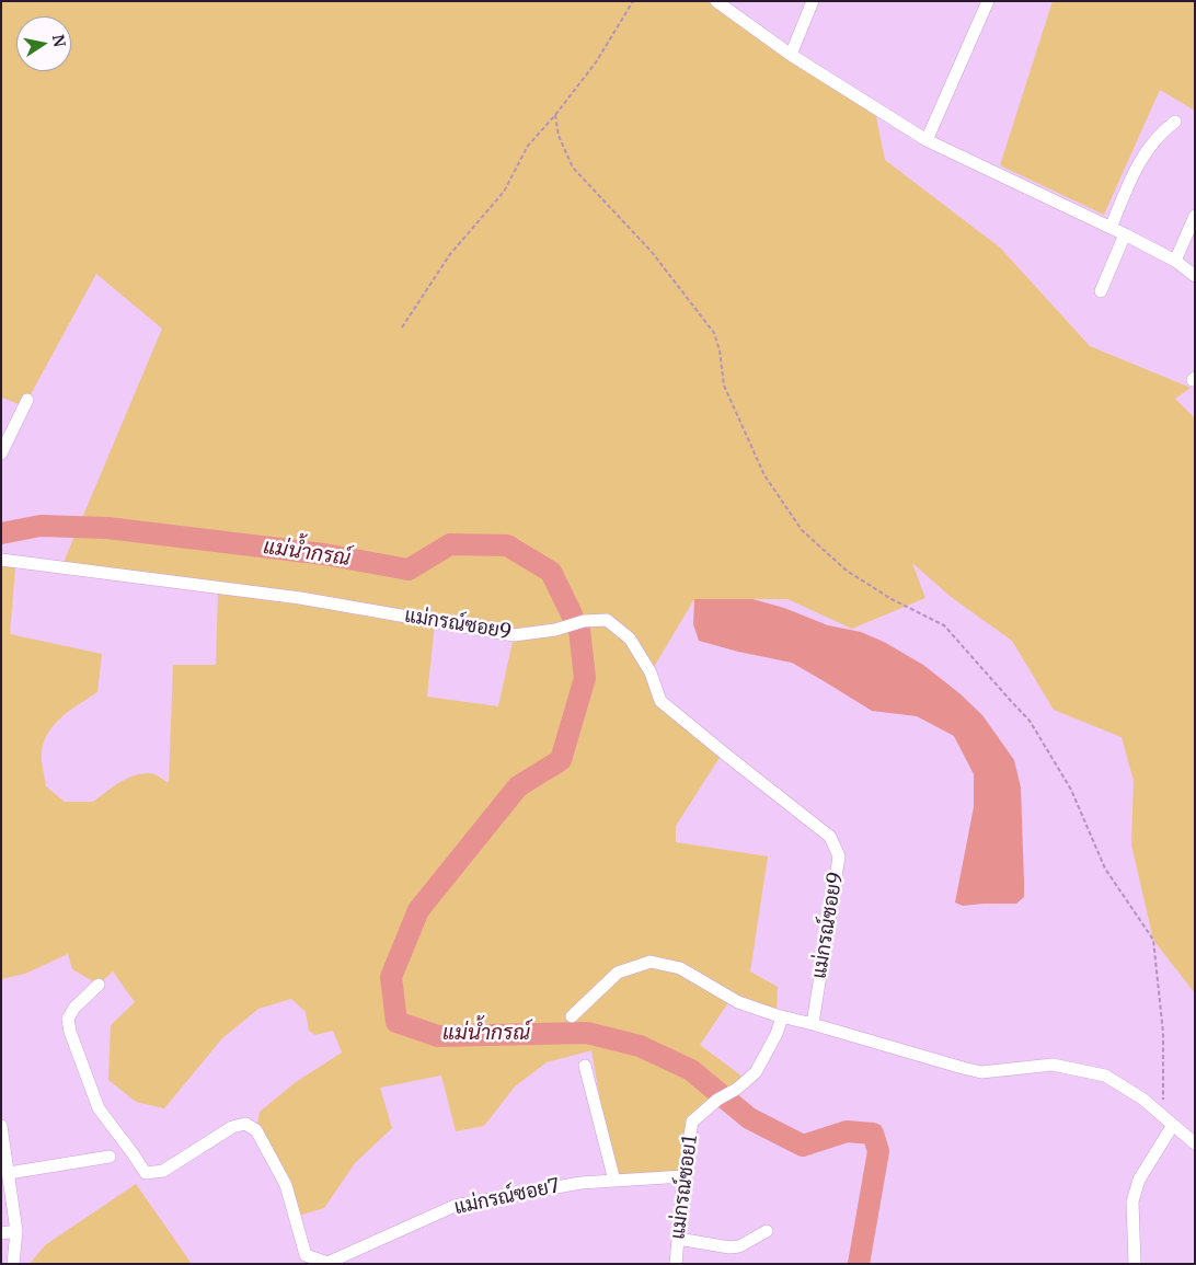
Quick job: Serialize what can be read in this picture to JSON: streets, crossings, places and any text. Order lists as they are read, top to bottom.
{
  "streets": {
    "street": ["แม่กรณ์ซอย9", "แม่กรณ์ซอย1", "แม่กรณ์ซอย7"]
  },
  "crossings": [
    ["แม่กรณ์ซอย1", "แม่กรณ์ซอย7"]
  ],
  "water": ["แม่น้ำกรณ์"],
  "north": "right"
}
